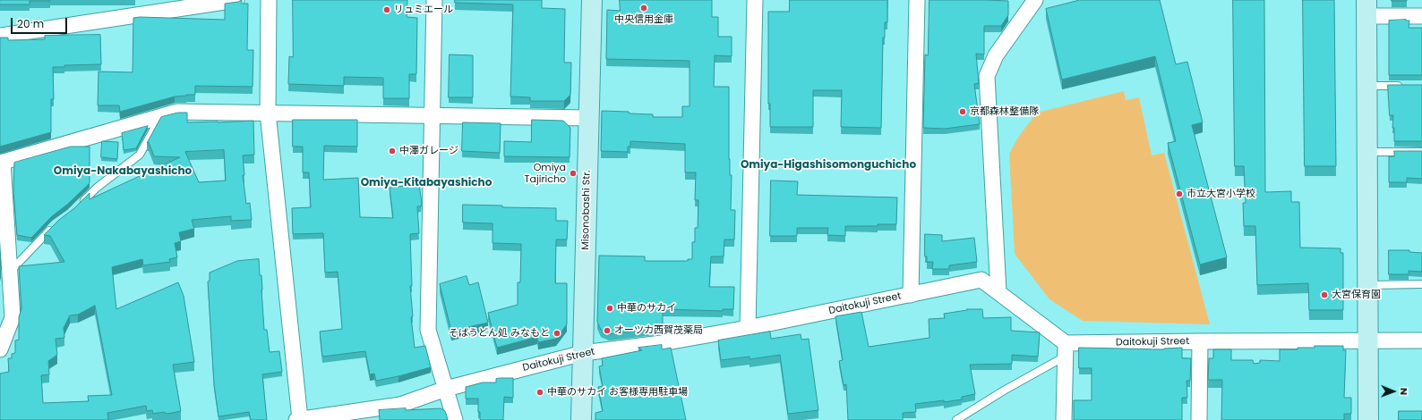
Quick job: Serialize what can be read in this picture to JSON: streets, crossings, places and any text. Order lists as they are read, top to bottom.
{
  "streets": {
    "street": ["Misonobashi Str.", "Daitokuji Street"]
  },
  "crossings": [
    ["Misonobashi Str.", "Daitokuji Street"]
  ],
  "districts": ["Omiya-Higashisomonguchicho", "Omiya-Nakabayashicho", "Omiya-Kitabayashicho"],
  "places": [
    "中央信用金庫",
    "リュミエール",
    "京都森林整備隊",
    "中澤ガレージ",
    "Omiya Tajiricho",
    "市立大宮小学校",
    "大宮保育園",
    "中華のサカイ",
    "オーツカ西賀茂薬局",
    "そばうどん処 みなもと",
    "中華のサカイ お客様専用駐車場"
  ],
  "scale_bar": "20 m",
  "north": "right"
}
